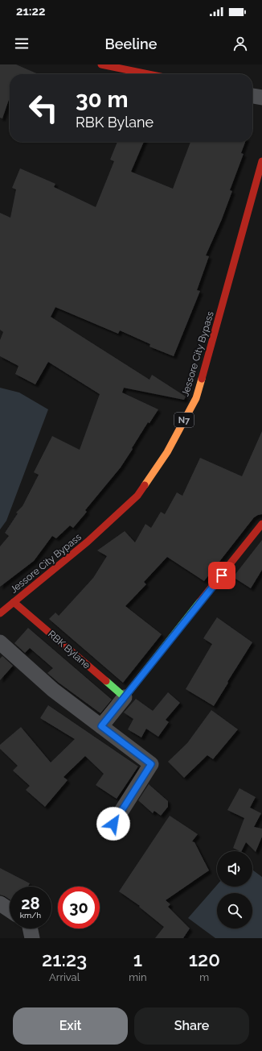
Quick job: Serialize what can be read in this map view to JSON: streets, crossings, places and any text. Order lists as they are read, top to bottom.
{
  "streets": {
    "main road": ["Jessore City Bypass", "N7", "RBK Bylane"]
  },
  "crossings": [
    ["Jessore City Bypass", "RBK Bylane"]
  ],
  "page": {
    "status": "21:22",
    "header": "Beeline",
    "turn": ["30 m", "RBK Bylane"],
    "speed": "28 km/h",
    "limit": "30",
    "eta": [
      "21:23",
      "Arrival",
      "1",
      "min",
      "120",
      "m"
    ],
    "buttons": ["Exit", "Share"]
  }
}
